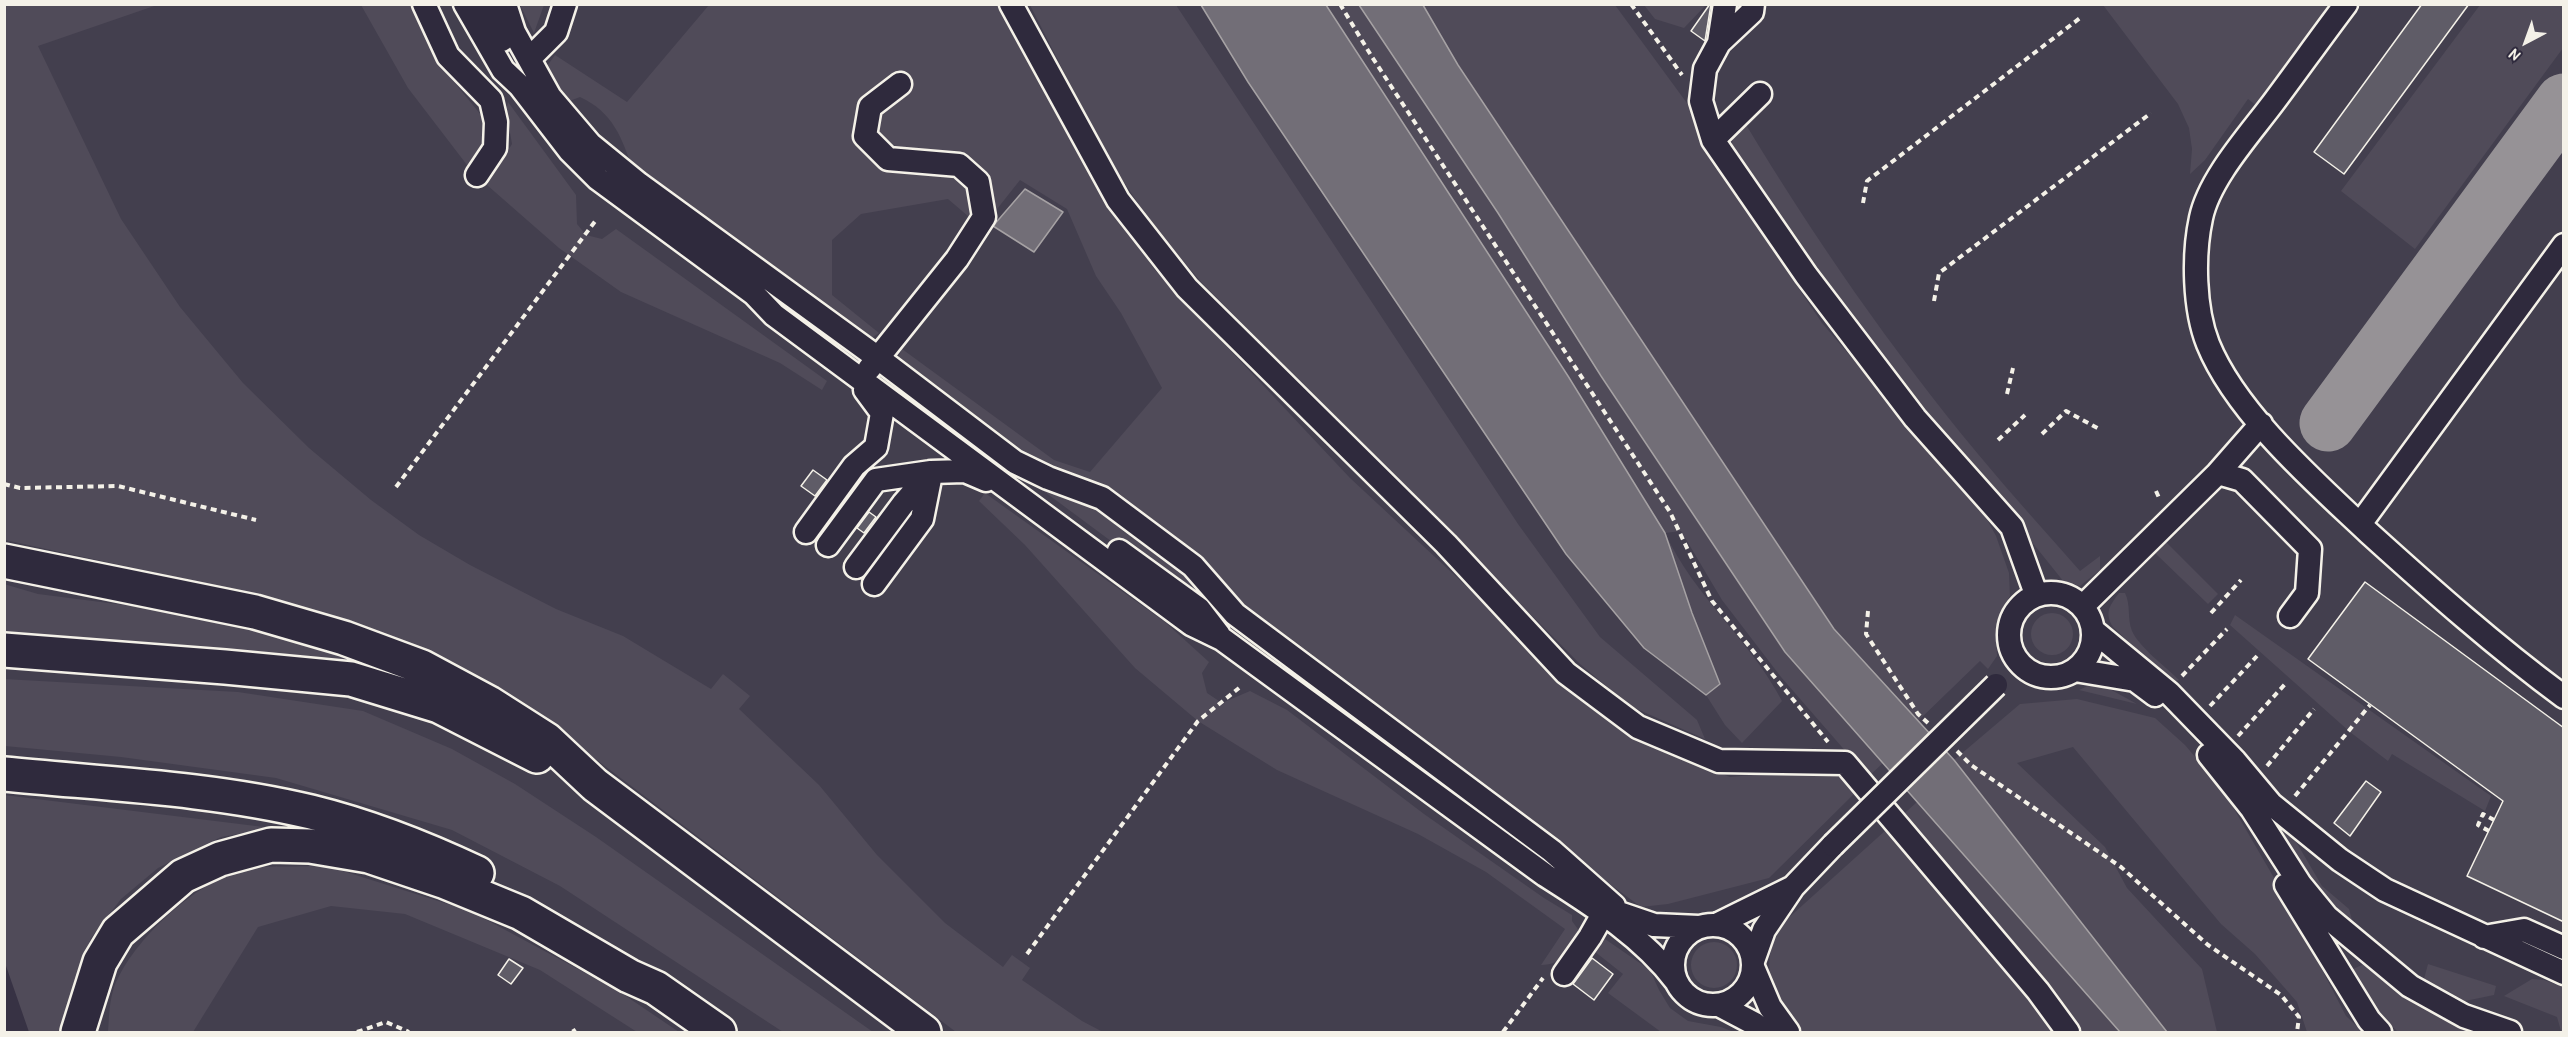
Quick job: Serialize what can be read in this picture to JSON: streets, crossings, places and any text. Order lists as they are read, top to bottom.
{
  "north": "bottom left"
}
